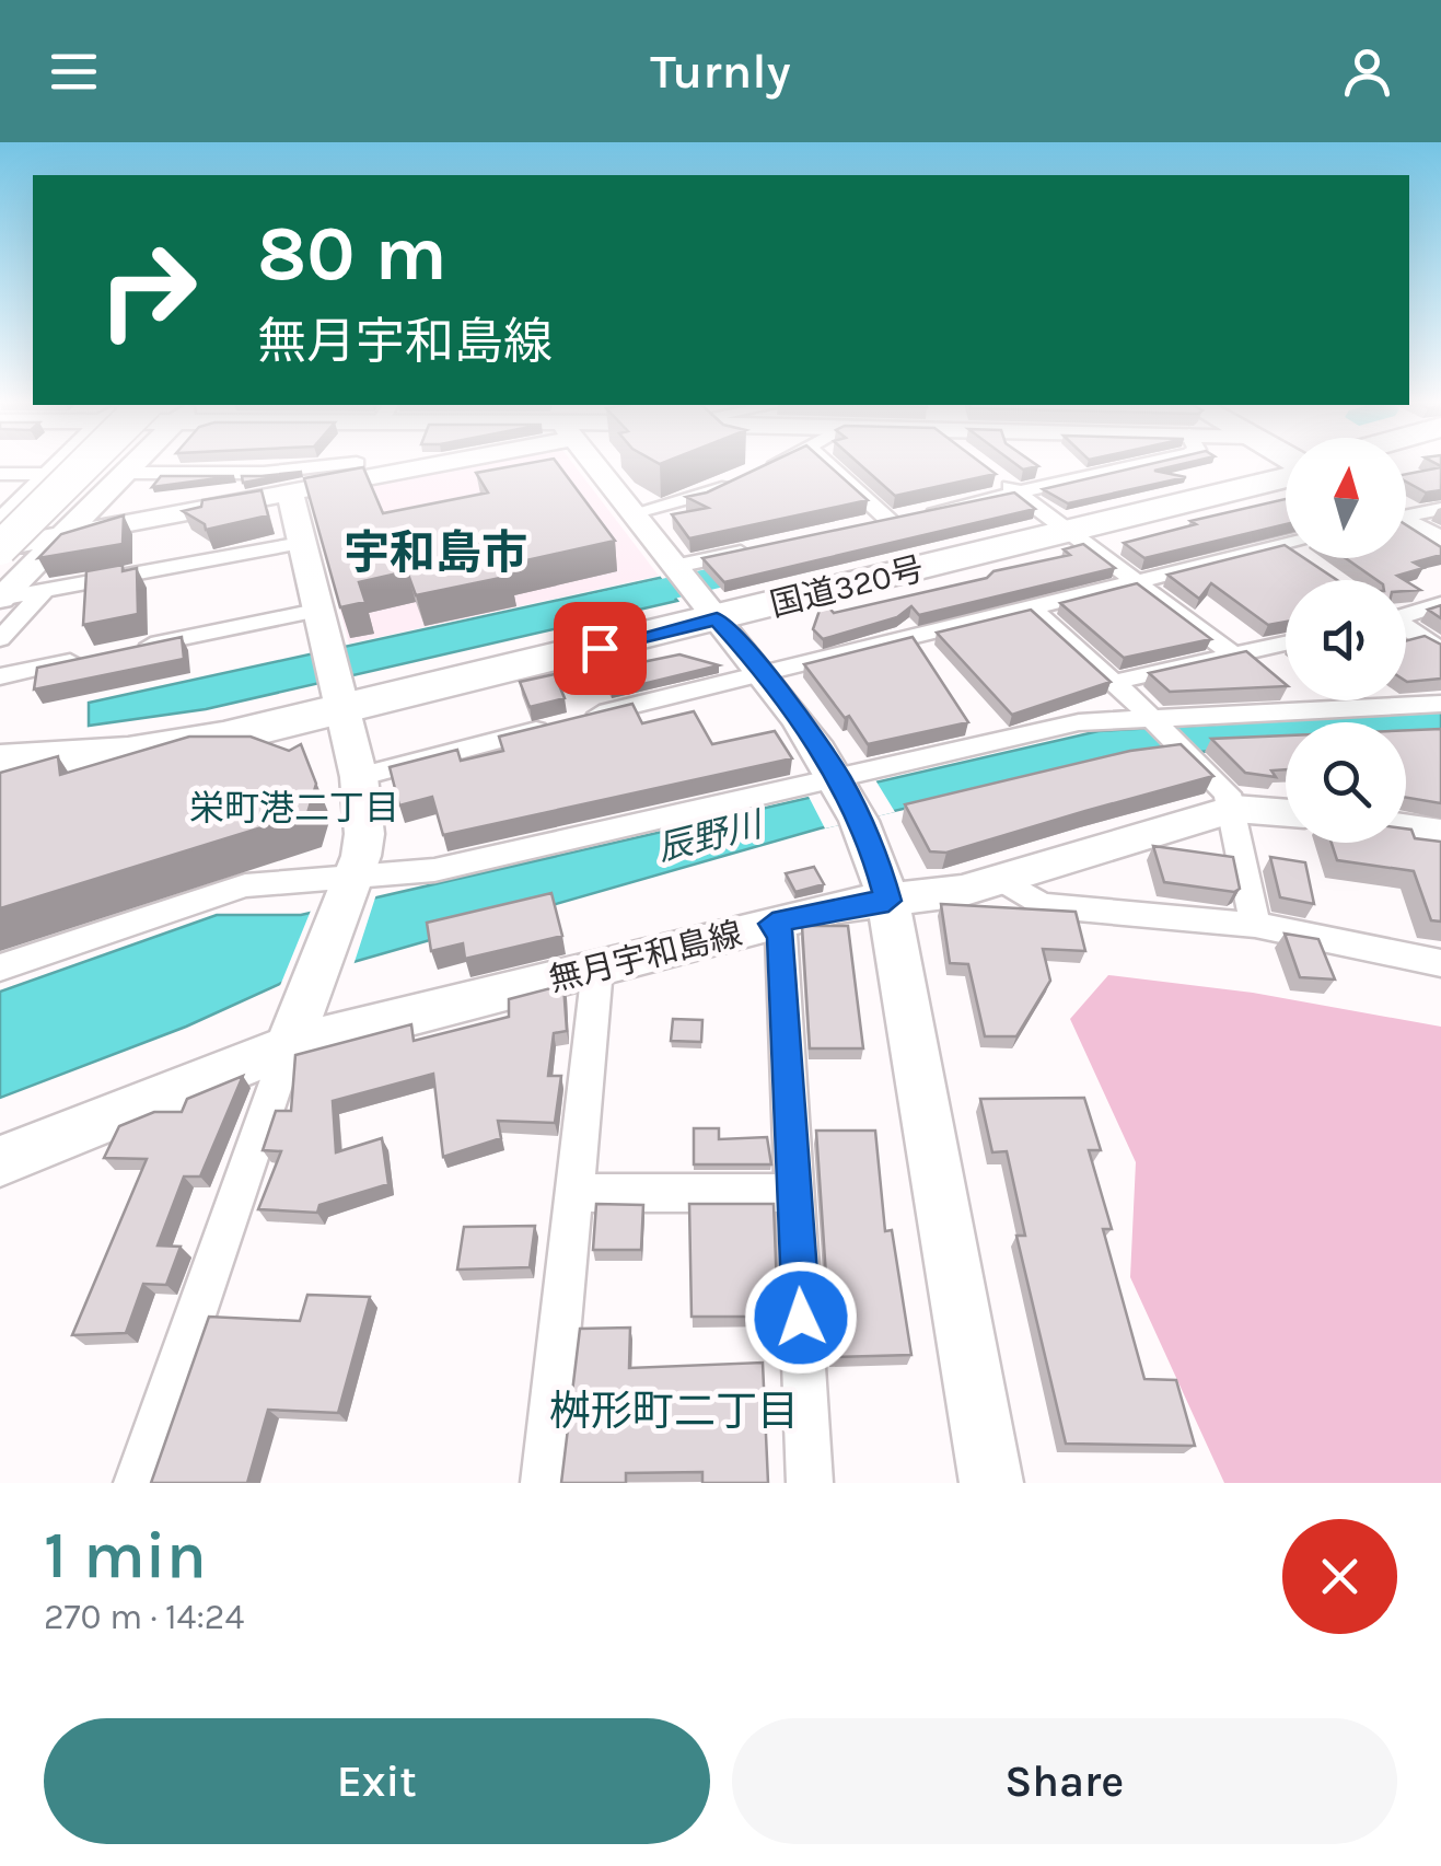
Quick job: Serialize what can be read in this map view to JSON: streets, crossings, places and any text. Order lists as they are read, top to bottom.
{
  "streets": {
    "highway": ["国道320号"],
    "street": ["無月宇和島線"]
  },
  "districts": ["宇和島市", "栄町港二丁目", "桝形町二丁目"],
  "water": ["辰野川"],
  "north": "top",
  "page": {
    "header": "Turnly",
    "turn": ["80 m", "無月宇和島線"],
    "heading": ["1 min", "270 m · 14:24"],
    "buttons": ["Exit", "Share"]
  }
}
